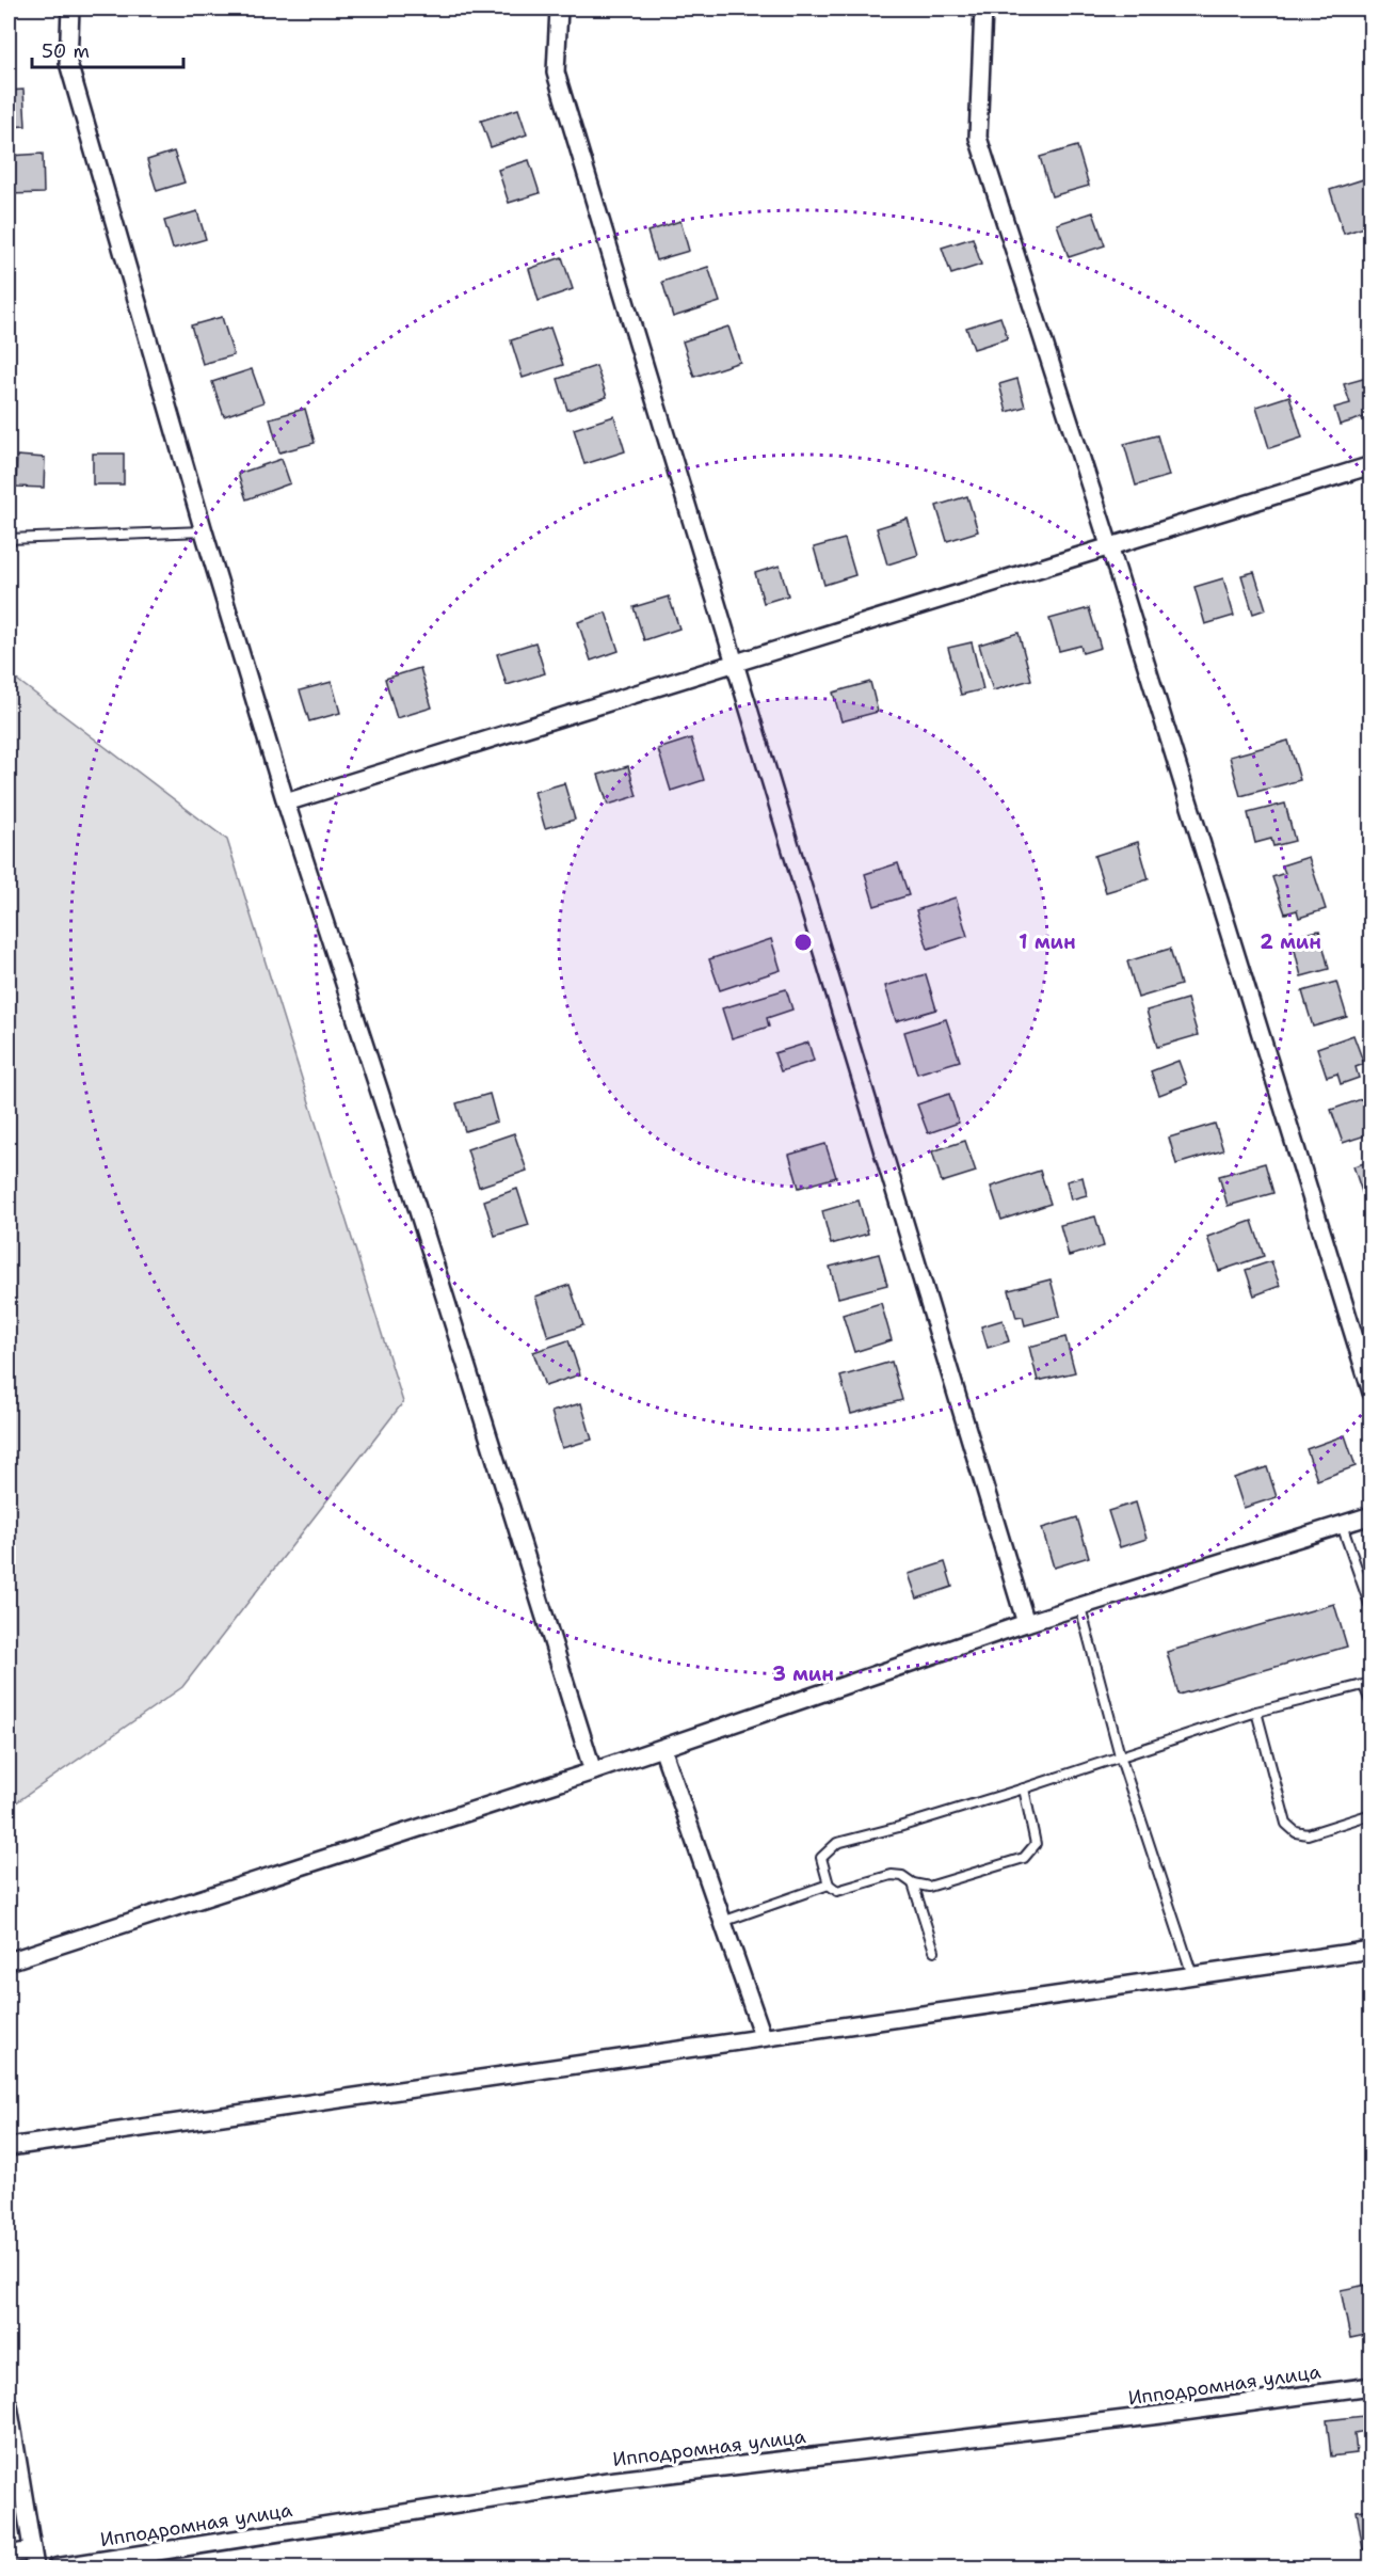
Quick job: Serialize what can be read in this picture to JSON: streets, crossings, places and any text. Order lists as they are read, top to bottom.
{
  "streets": {
    "street": ["Ипподромная улица"]
  },
  "scale_bar": "50 m",
  "rings": ["1 мин", "2 мин", "3 мин"]
}
